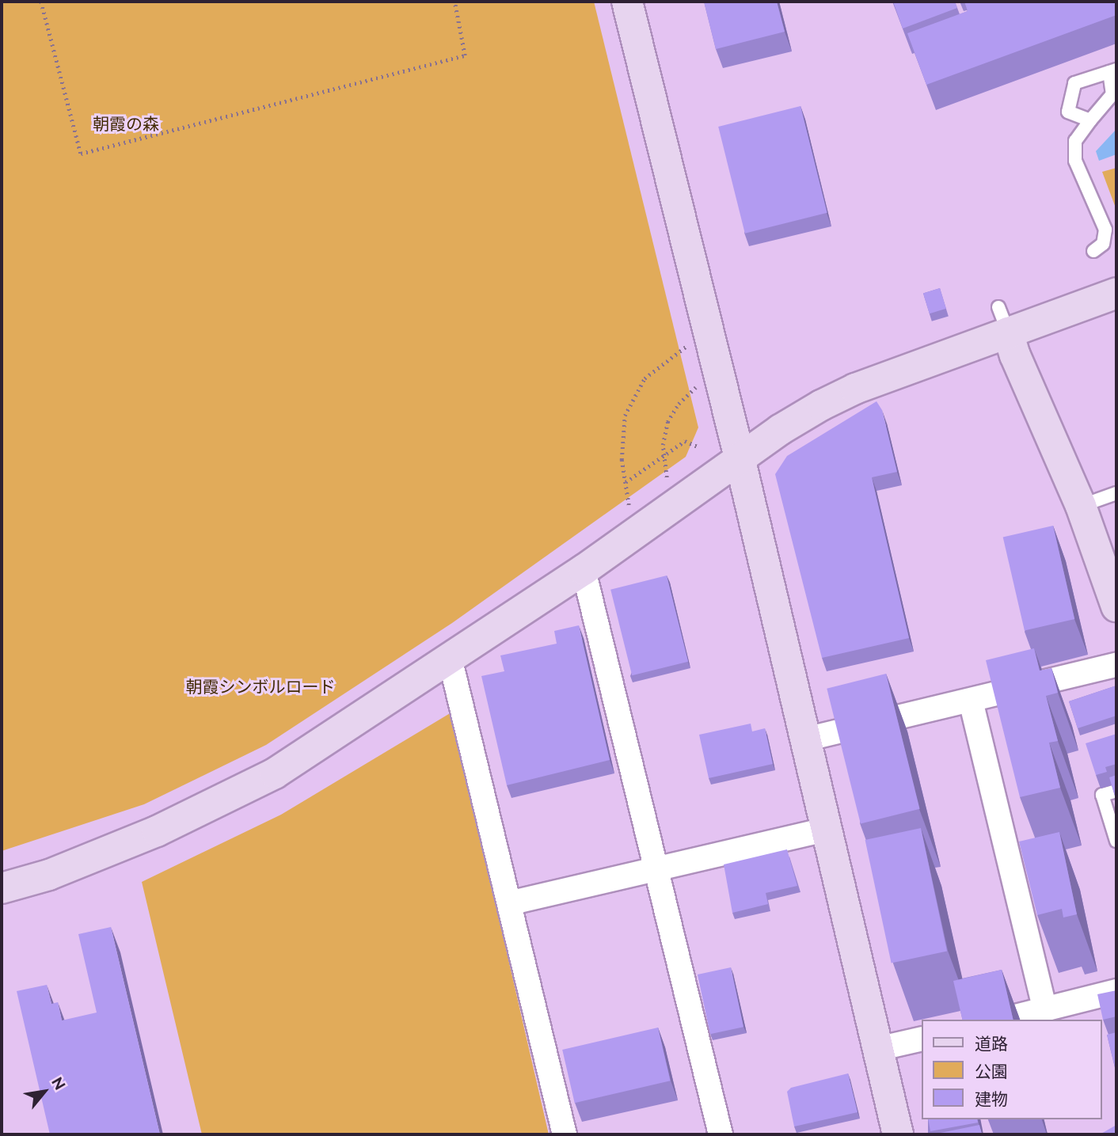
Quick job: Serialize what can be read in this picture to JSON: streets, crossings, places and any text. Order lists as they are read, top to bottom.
{
  "parks": ["朝霞の森", "朝霞シンボルロード"],
  "legend": ["道路", "公園", "建物"],
  "north": "top right"
}
